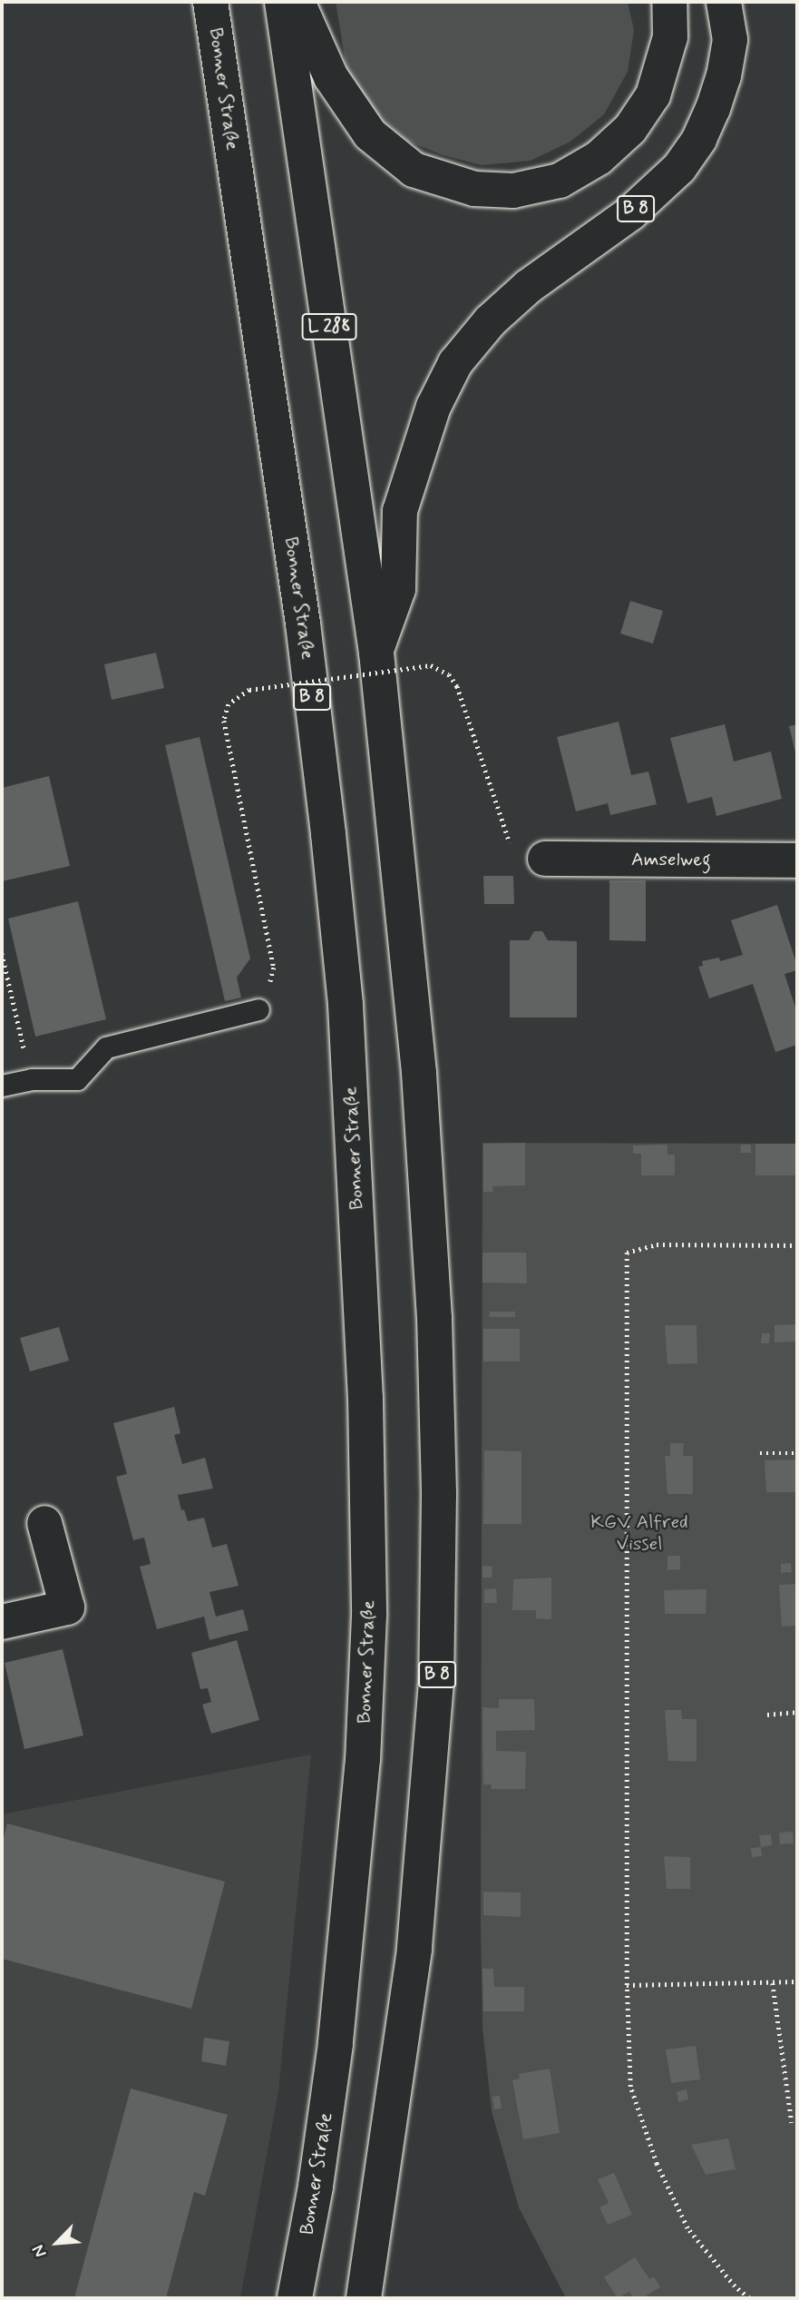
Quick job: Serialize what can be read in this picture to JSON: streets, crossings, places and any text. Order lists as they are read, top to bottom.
{
  "streets": {
    "main road": [
      "Bonner Straße",
      "B 8",
      "L 288",
      "Amselweg"
    ]
  },
  "crossings": [
    ["B 8", "L 288"]
  ],
  "parks": ["KGV Alfred Vissel"],
  "north": "bottom left"
}
